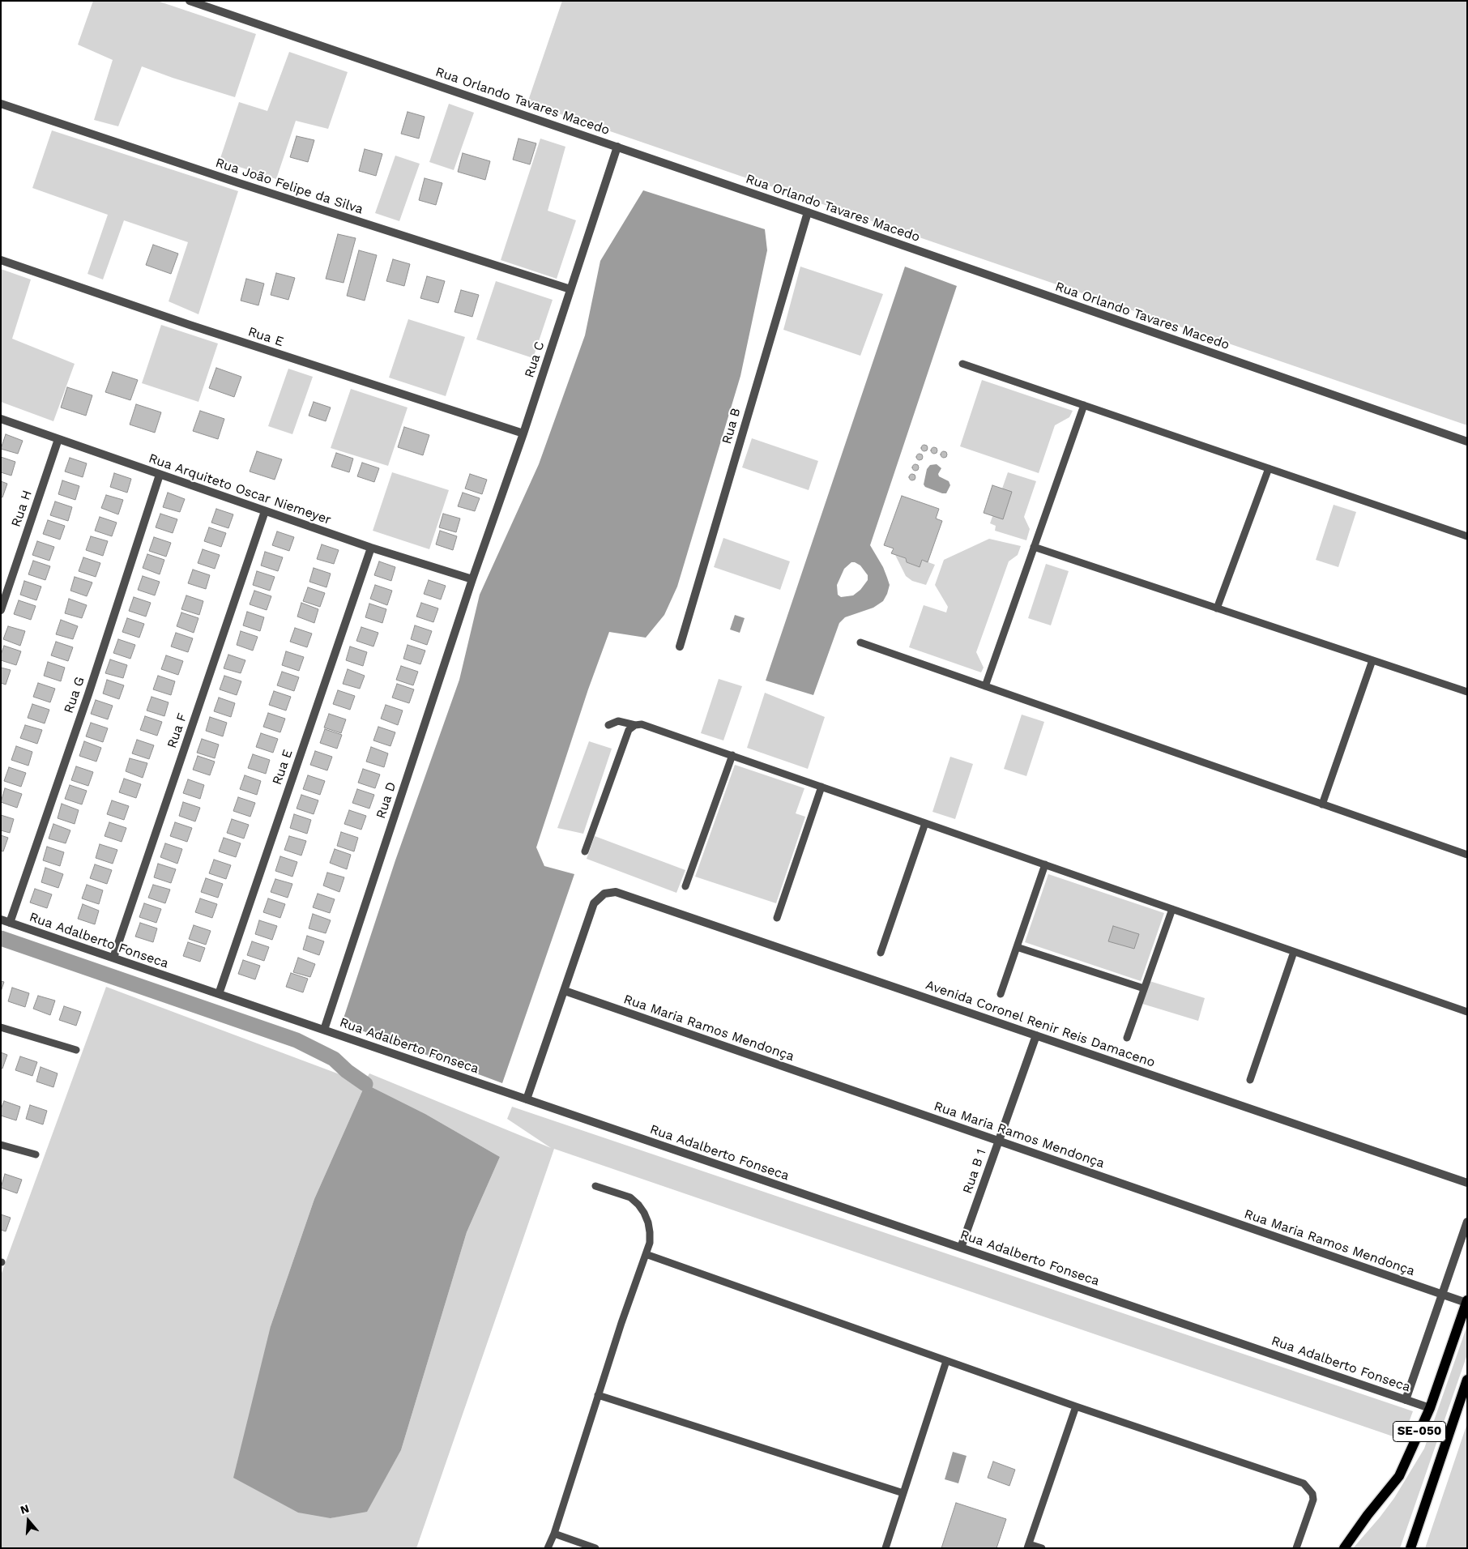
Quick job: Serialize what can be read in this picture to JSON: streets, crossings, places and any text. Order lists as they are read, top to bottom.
{
  "streets": {
    "main road": ["SE-050"],
    "street": [
      "Rua Orlando Tavares Macedo",
      "Rua João Felipe da Silva",
      "Rua E",
      "Rua C",
      "Rua B",
      "Rua Arquiteto Oscar Niemeyer",
      "Rua H",
      "Rua G",
      "Rua F",
      "Rua D",
      "Rua Adalberto Fonseca",
      "Avenida Coronel Renir Reis Damaceno",
      "Rua Maria Ramos Mendonça",
      "Rua B 1"
    ]
  },
  "crossings": [
    ["Rua Orlando Tavares Macedo", "Rua C"],
    ["Rua Orlando Tavares Macedo", "Rua B"],
    ["Rua João Felipe da Silva", "Rua C"],
    ["Rua E", "Rua C"],
    ["Rua E", "Rua Arquiteto Oscar Niemeyer"],
    ["Rua E", "Rua Adalberto Fonseca"],
    ["Rua C", "Rua Arquiteto Oscar Niemeyer"],
    ["Rua C", "Rua D"],
    ["Rua Arquiteto Oscar Niemeyer", "Rua H"],
    ["Rua Arquiteto Oscar Niemeyer", "Rua G"],
    ["Rua Arquiteto Oscar Niemeyer", "Rua F"],
    ["Rua Arquiteto Oscar Niemeyer", "Rua D"],
    ["Rua G", "Rua Adalberto Fonseca"],
    ["Rua F", "Rua Adalberto Fonseca"],
    ["Rua D", "Rua Adalberto Fonseca"],
    ["Rua Adalberto Fonseca", "Rua B 1"],
    ["Rua Adalberto Fonseca", "SE-050"],
    ["Avenida Coronel Renir Reis Damaceno", "Rua Maria Ramos Mendonça"],
    ["Avenida Coronel Renir Reis Damaceno", "Rua B 1"],
    ["Rua Maria Ramos Mendonça", "Rua B 1"],
    ["Rua Maria Ramos Mendonça", "SE-050"]
  ],
  "north": "top"
}
